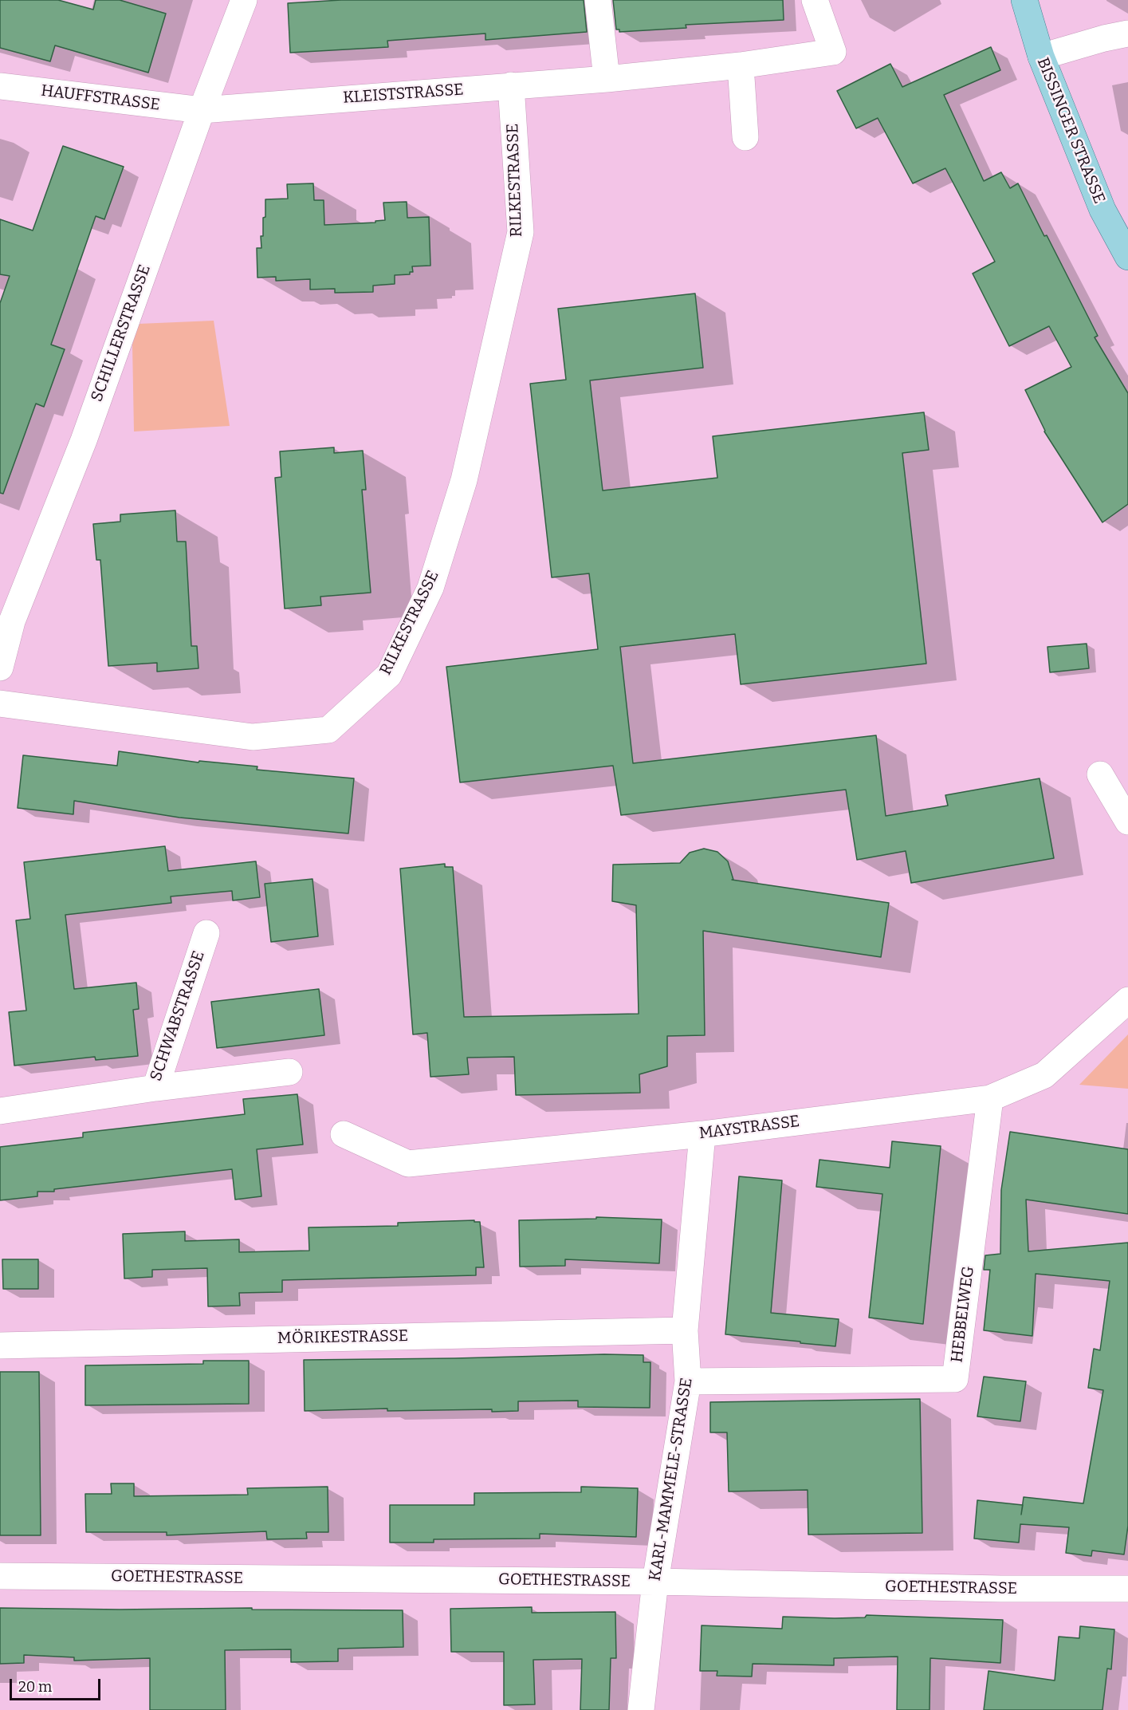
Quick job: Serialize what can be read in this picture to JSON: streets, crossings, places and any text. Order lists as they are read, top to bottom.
{
  "streets": {
    "main road": ["BISSINGER STRASSE"],
    "street": [
      "KLEISTSTRASSE",
      "HAUFFSTRASSE",
      "RILKESTRASSE",
      "SCHILLERSTRASSE",
      "SCHWABSTRASSE",
      "MAYSTRASSE",
      "HEBBELWEG",
      "MÖRIKESTRASSE",
      "KARL-MAMMELE-STRASSE",
      "GOETHESTRASSE"
    ]
  },
  "crossings": [
    ["KLEISTSTRASSE", "HAUFFSTRASSE"],
    ["KLEISTSTRASSE", "RILKESTRASSE"],
    ["KLEISTSTRASSE", "SCHILLERSTRASSE"],
    ["HAUFFSTRASSE", "SCHILLERSTRASSE"],
    ["MAYSTRASSE", "HEBBELWEG"],
    ["MAYSTRASSE", "KARL-MAMMELE-STRASSE"],
    ["HEBBELWEG", "KARL-MAMMELE-STRASSE"],
    ["MÖRIKESTRASSE", "KARL-MAMMELE-STRASSE"],
    ["KARL-MAMMELE-STRASSE", "GOETHESTRASSE"]
  ],
  "scale_bar": "20 m"
}
